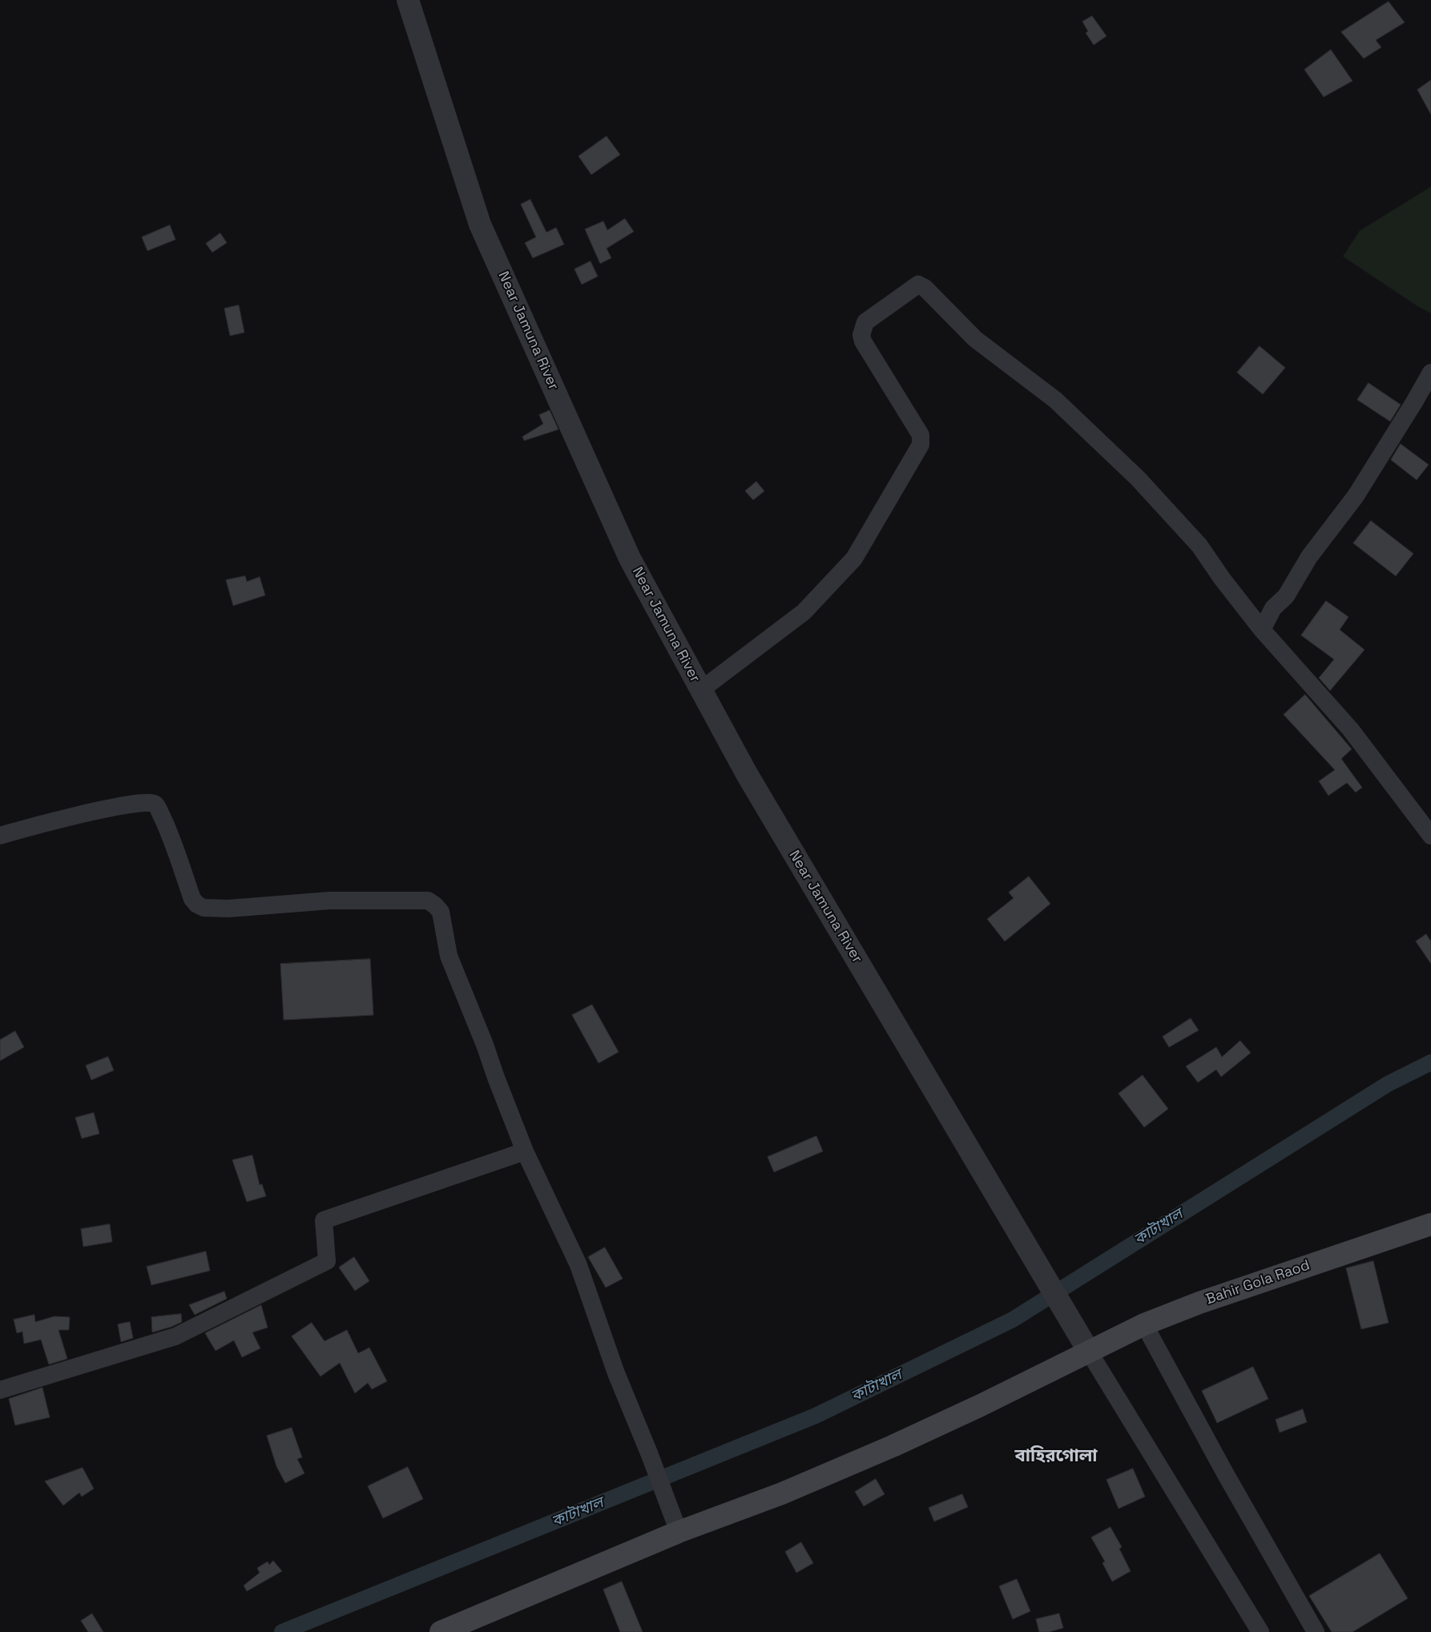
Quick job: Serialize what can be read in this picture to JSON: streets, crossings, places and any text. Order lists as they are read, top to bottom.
{
  "streets": {
    "main road": ["Bahir Gola Raod"],
    "street": ["Near Jamuna River"]
  },
  "crossings": [
    ["Near Jamuna River", "Bahir Gola Raod"]
  ],
  "districts": ["বাহিরগোলা"],
  "water": ["কাটাখাল"]
}
